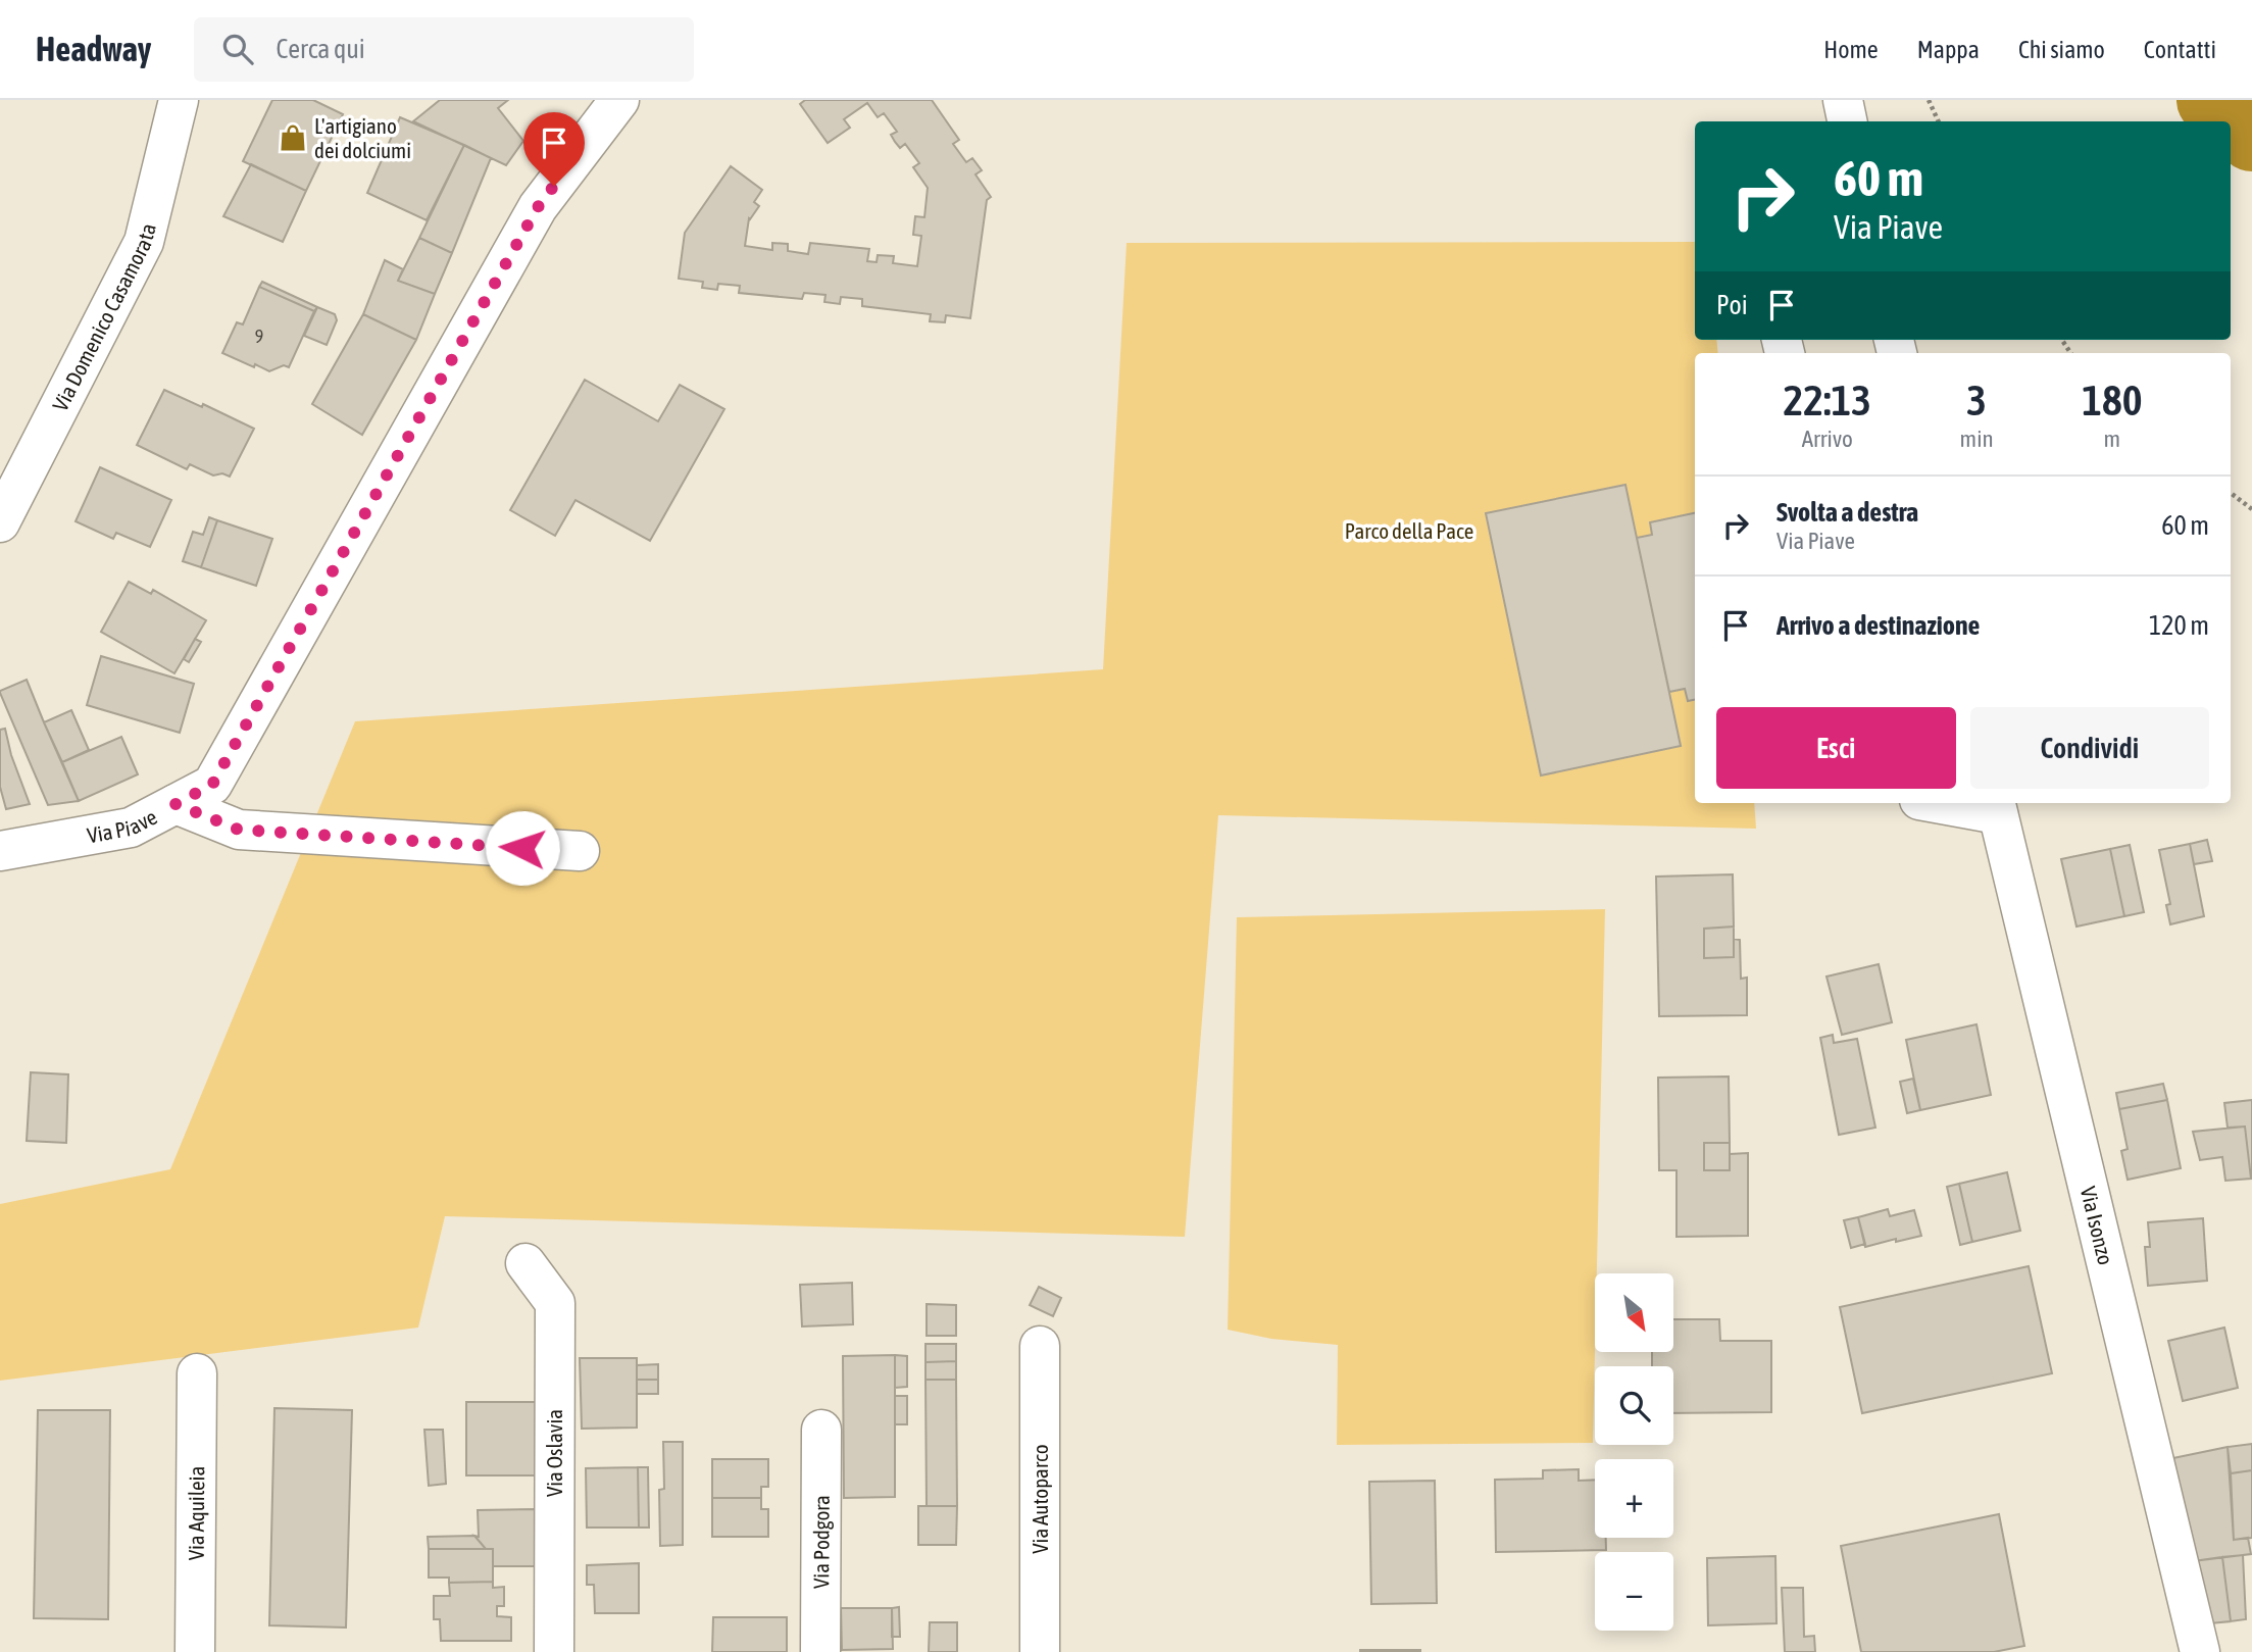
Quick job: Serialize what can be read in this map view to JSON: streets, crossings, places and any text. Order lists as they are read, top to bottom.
{
  "streets": {
    "street": [
      "Via Domenico Casamorata",
      "Via Piave",
      "Via Isonzo",
      "Via Oslavia",
      "Via Autoparco",
      "Via Aquileia",
      "Via Podgora"
    ]
  },
  "parks": ["Parco della Pace"],
  "places": {
    "shop": ["L'artigiano dei dolciumi"]
  },
  "house_numbers": ["9"],
  "north": "bottom right",
  "page": {
    "header": "Headway",
    "search": "Cerca qui",
    "nav": [
      "Home",
      "Mappa",
      "Chi siamo",
      "Contatti"
    ],
    "turn": ["60 m", "Via Piave"],
    "then": "Poi",
    "eta": [
      "22:13",
      "Arrivo",
      "3",
      "min",
      "180",
      "m"
    ],
    "list": [
      {
        "name": "Svolta a destra",
        "note": "Via Piave",
        "value": "60 m"
      },
      {
        "name": "Arrivo a destinazione",
        "value": "120 m"
      }
    ],
    "buttons": ["Esci", "Condividi"],
    "map_buttons": ["+", "−"]
  }
}
